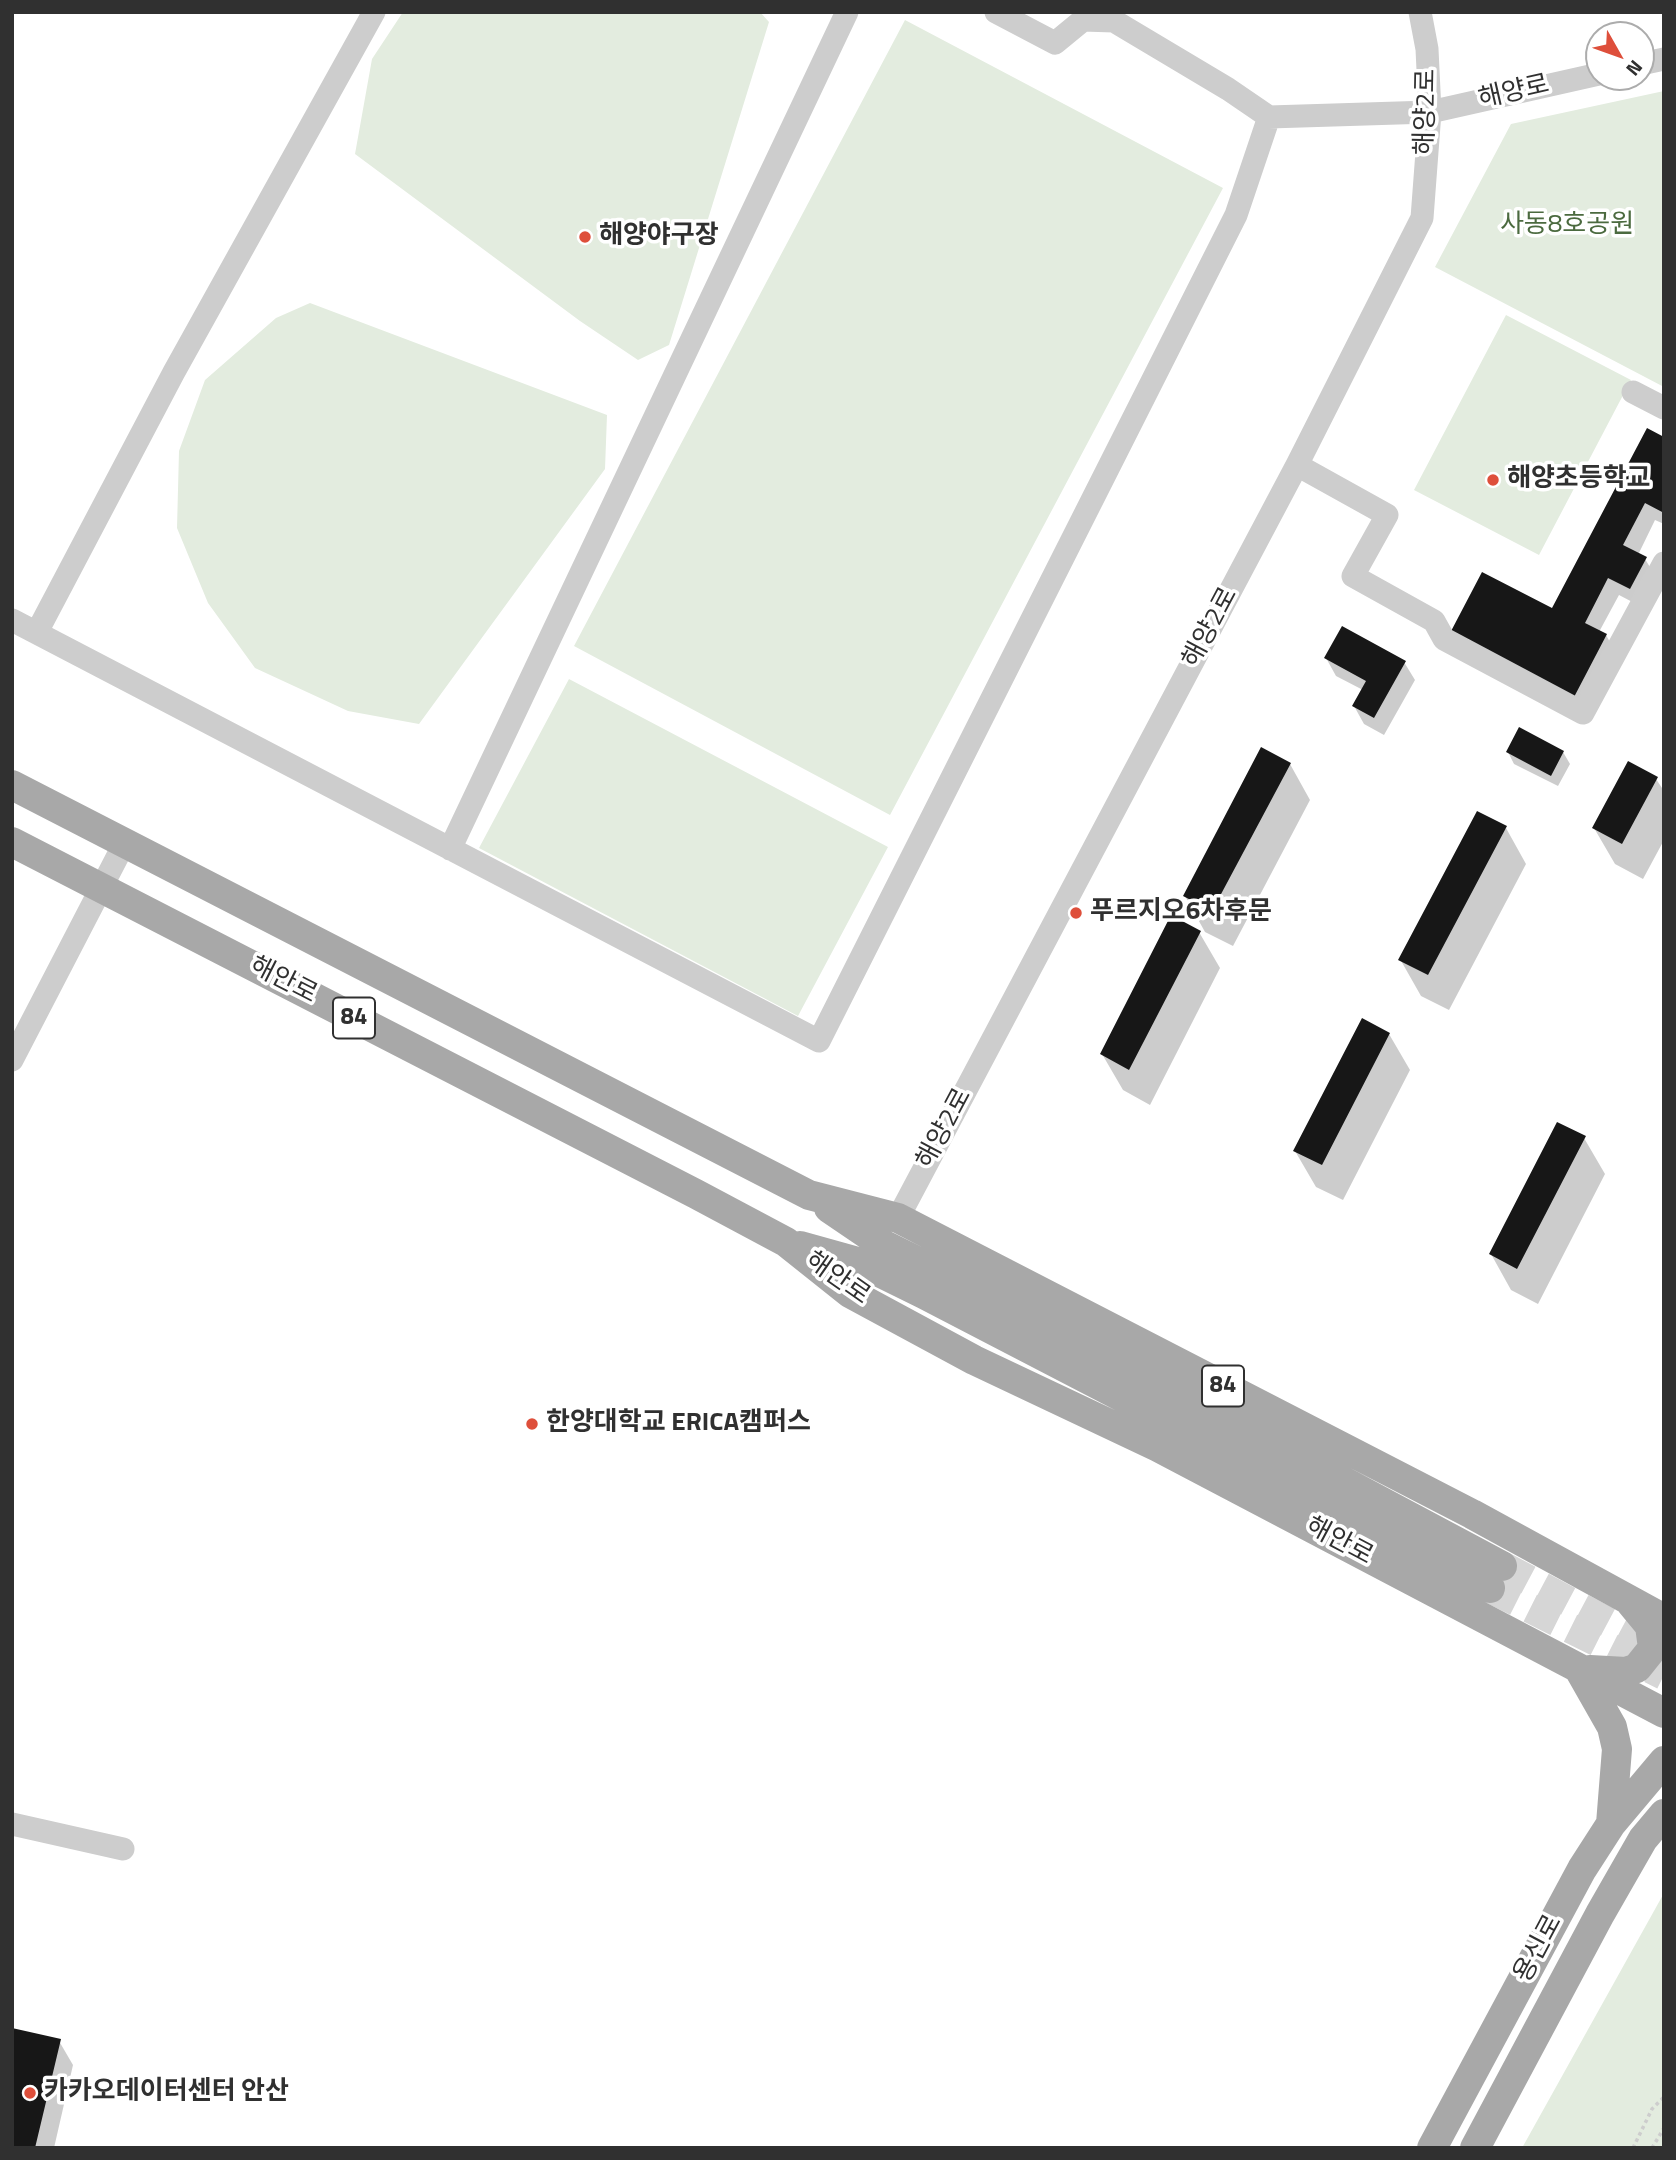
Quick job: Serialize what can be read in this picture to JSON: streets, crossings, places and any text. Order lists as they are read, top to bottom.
{
  "streets": {
    "main road": ["해안로", "84", "용신로"],
    "street": ["해양로", "해양2로"]
  },
  "crossings": [
    ["해양로", "해양2로"],
    ["해양2로", "해안로"]
  ],
  "parks": ["사동8호공원"],
  "places": [
    "해양야구장",
    "해양초등학교",
    "푸르지오6차후문",
    "한양대학교 ERICA캠퍼스",
    "카카오데이터센터 안산"
  ],
  "north": "bottom right"
}
